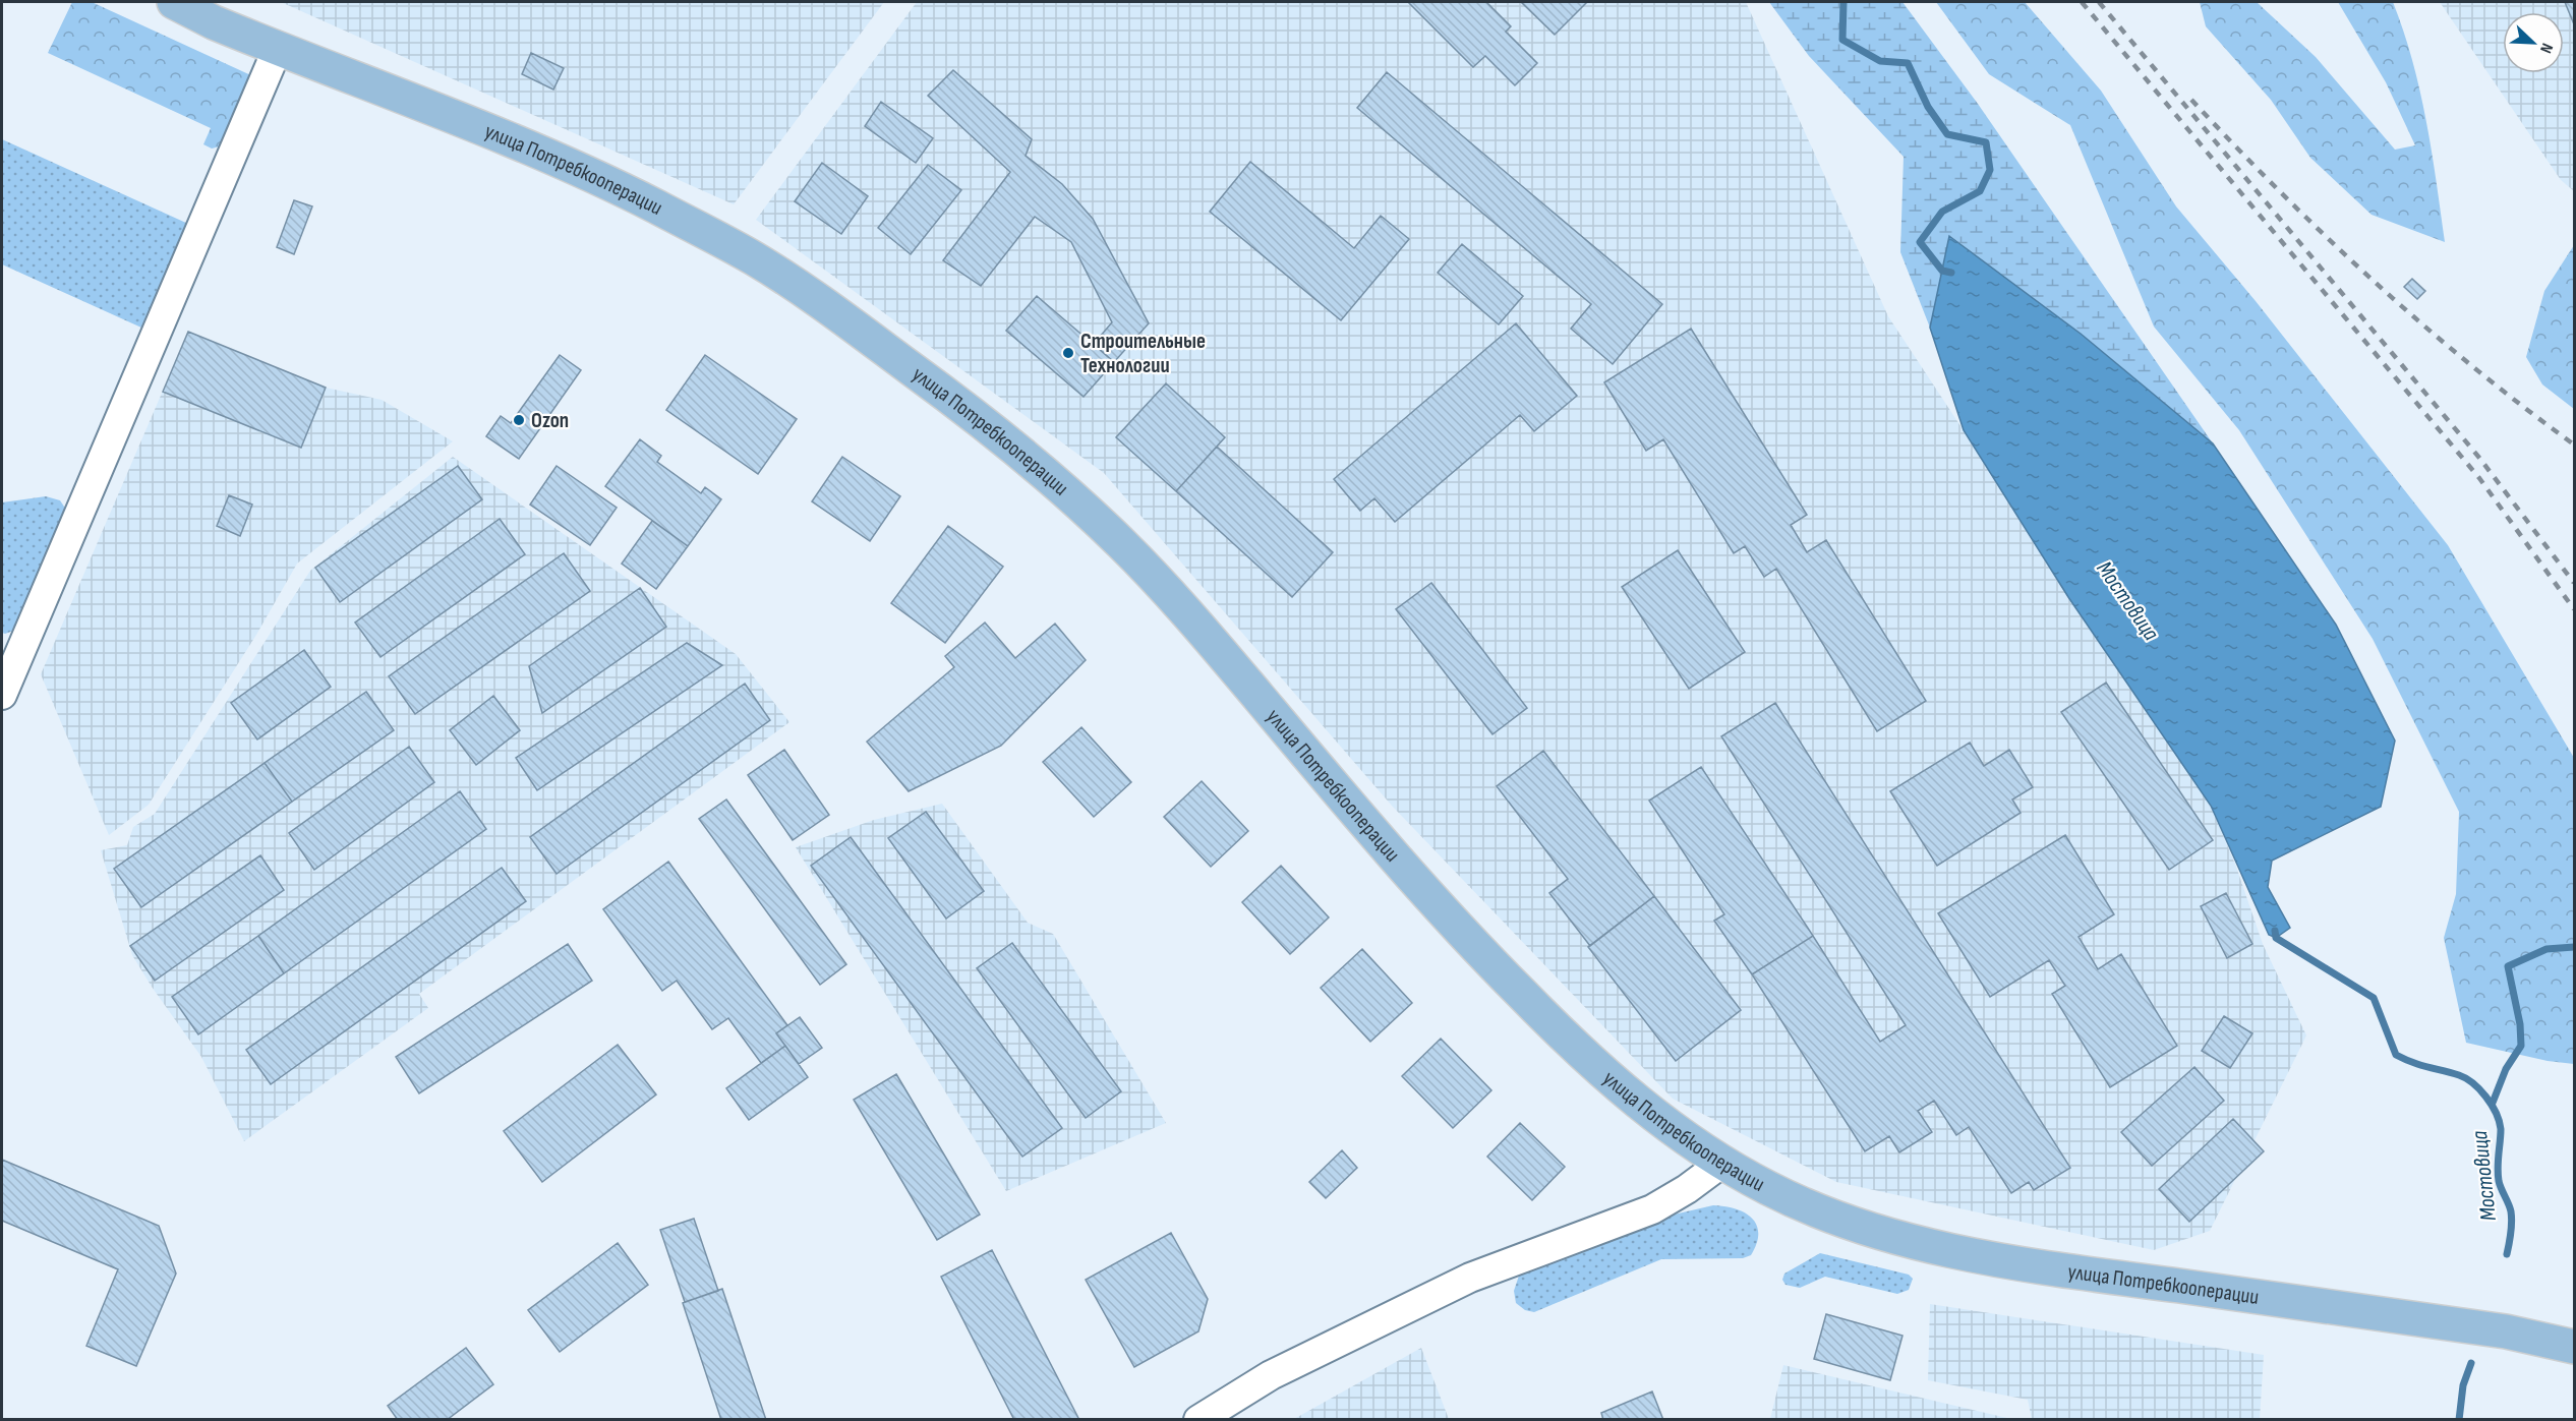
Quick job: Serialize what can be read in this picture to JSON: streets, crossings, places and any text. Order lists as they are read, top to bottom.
{
  "streets": {
    "main road": ["улица Потребкооперации"]
  },
  "water": ["Мостовица"],
  "places": ["Строительные Технологии", "Ozon"],
  "north": "bottom right"
}
